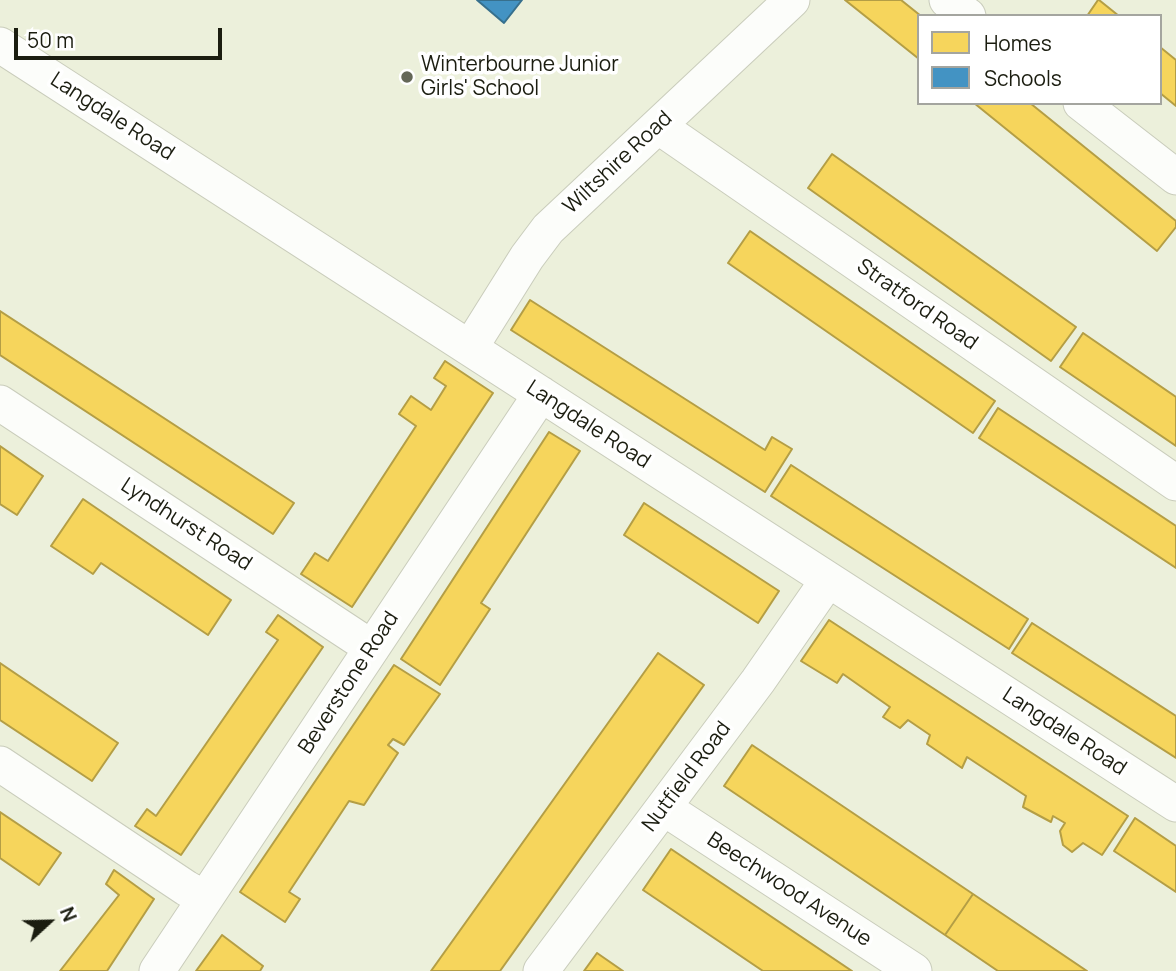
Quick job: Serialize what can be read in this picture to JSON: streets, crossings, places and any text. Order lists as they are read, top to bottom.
{
  "streets": {
    "street": [
      "Langdale Road",
      "Wiltshire Road",
      "Stratford Road",
      "Lyndhurst Road",
      "Beverstone Road",
      "Nutfield Road",
      "Beechwood Avenue"
    ]
  },
  "crossings": [
    ["Langdale Road", "Wiltshire Road"],
    ["Langdale Road", "Beverstone Road"],
    ["Langdale Road", "Nutfield Road"],
    ["Wiltshire Road", "Stratford Road"],
    ["Lyndhurst Road", "Beverstone Road"],
    ["Nutfield Road", "Beechwood Avenue"]
  ],
  "places": ["Winterbourne Junior Girls' School"],
  "legend": ["Homes", "Schools"],
  "scale_bar": "50 m",
  "north": "right"
}
